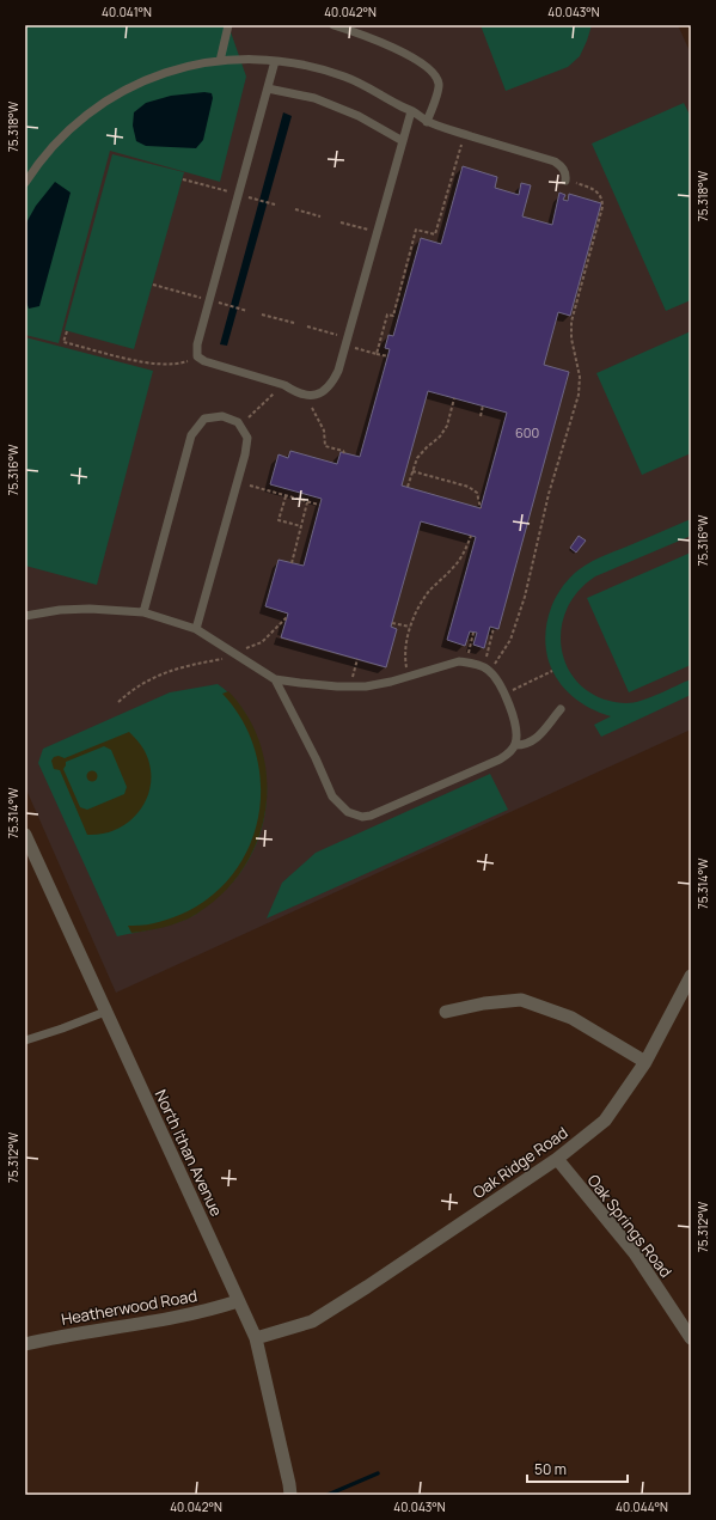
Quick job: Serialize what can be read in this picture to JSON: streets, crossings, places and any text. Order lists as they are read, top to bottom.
{
  "streets": {
    "street": [
      "North Ithan Avenue",
      "Oak Ridge Road",
      "Oak Springs Road",
      "Heatherwood Road"
    ]
  },
  "crossings": [
    ["North Ithan Avenue", "Oak Ridge Road"],
    ["North Ithan Avenue", "Heatherwood Road"],
    ["Oak Ridge Road", "Oak Springs Road"]
  ],
  "house_numbers": ["600"],
  "scale_bar": "50 m",
  "coordinates": [
    "40.041°N",
    "40.042°N",
    "40.043°N",
    "75.318°W",
    "75.316°W",
    "75.314°W",
    "75.312°W",
    "40.044°N"
  ]
}
